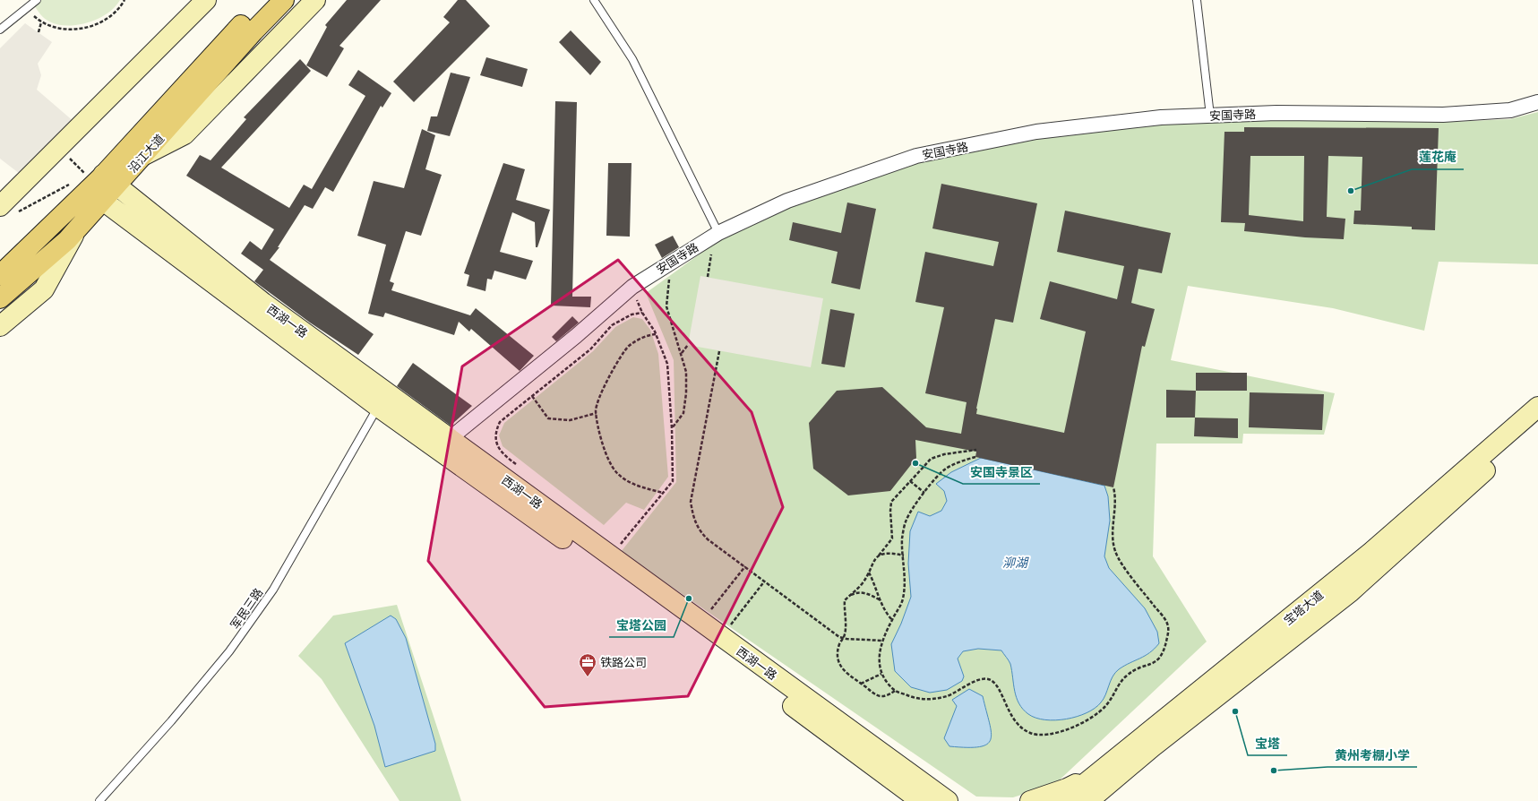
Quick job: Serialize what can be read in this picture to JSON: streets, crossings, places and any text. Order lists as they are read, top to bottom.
{
  "streets": {
    "main road": ["沿江大道", "西湖一路", "宝塔大道"],
    "street": ["安国寺路"],
    "lane": ["军民三路"]
  },
  "crossings": [
    ["安国寺路", "西湖一路"],
    ["沿江大道", "西湖一路"],
    ["西湖一路", "军民三路"]
  ],
  "water": ["泖湖"],
  "places": {
    "other": [
      "莲花庵",
      "安国寺景区",
      "宝塔公园",
      "宝塔",
      "黄州考棚小学"
    ],
    "office": ["铁路公司"]
  }
}
